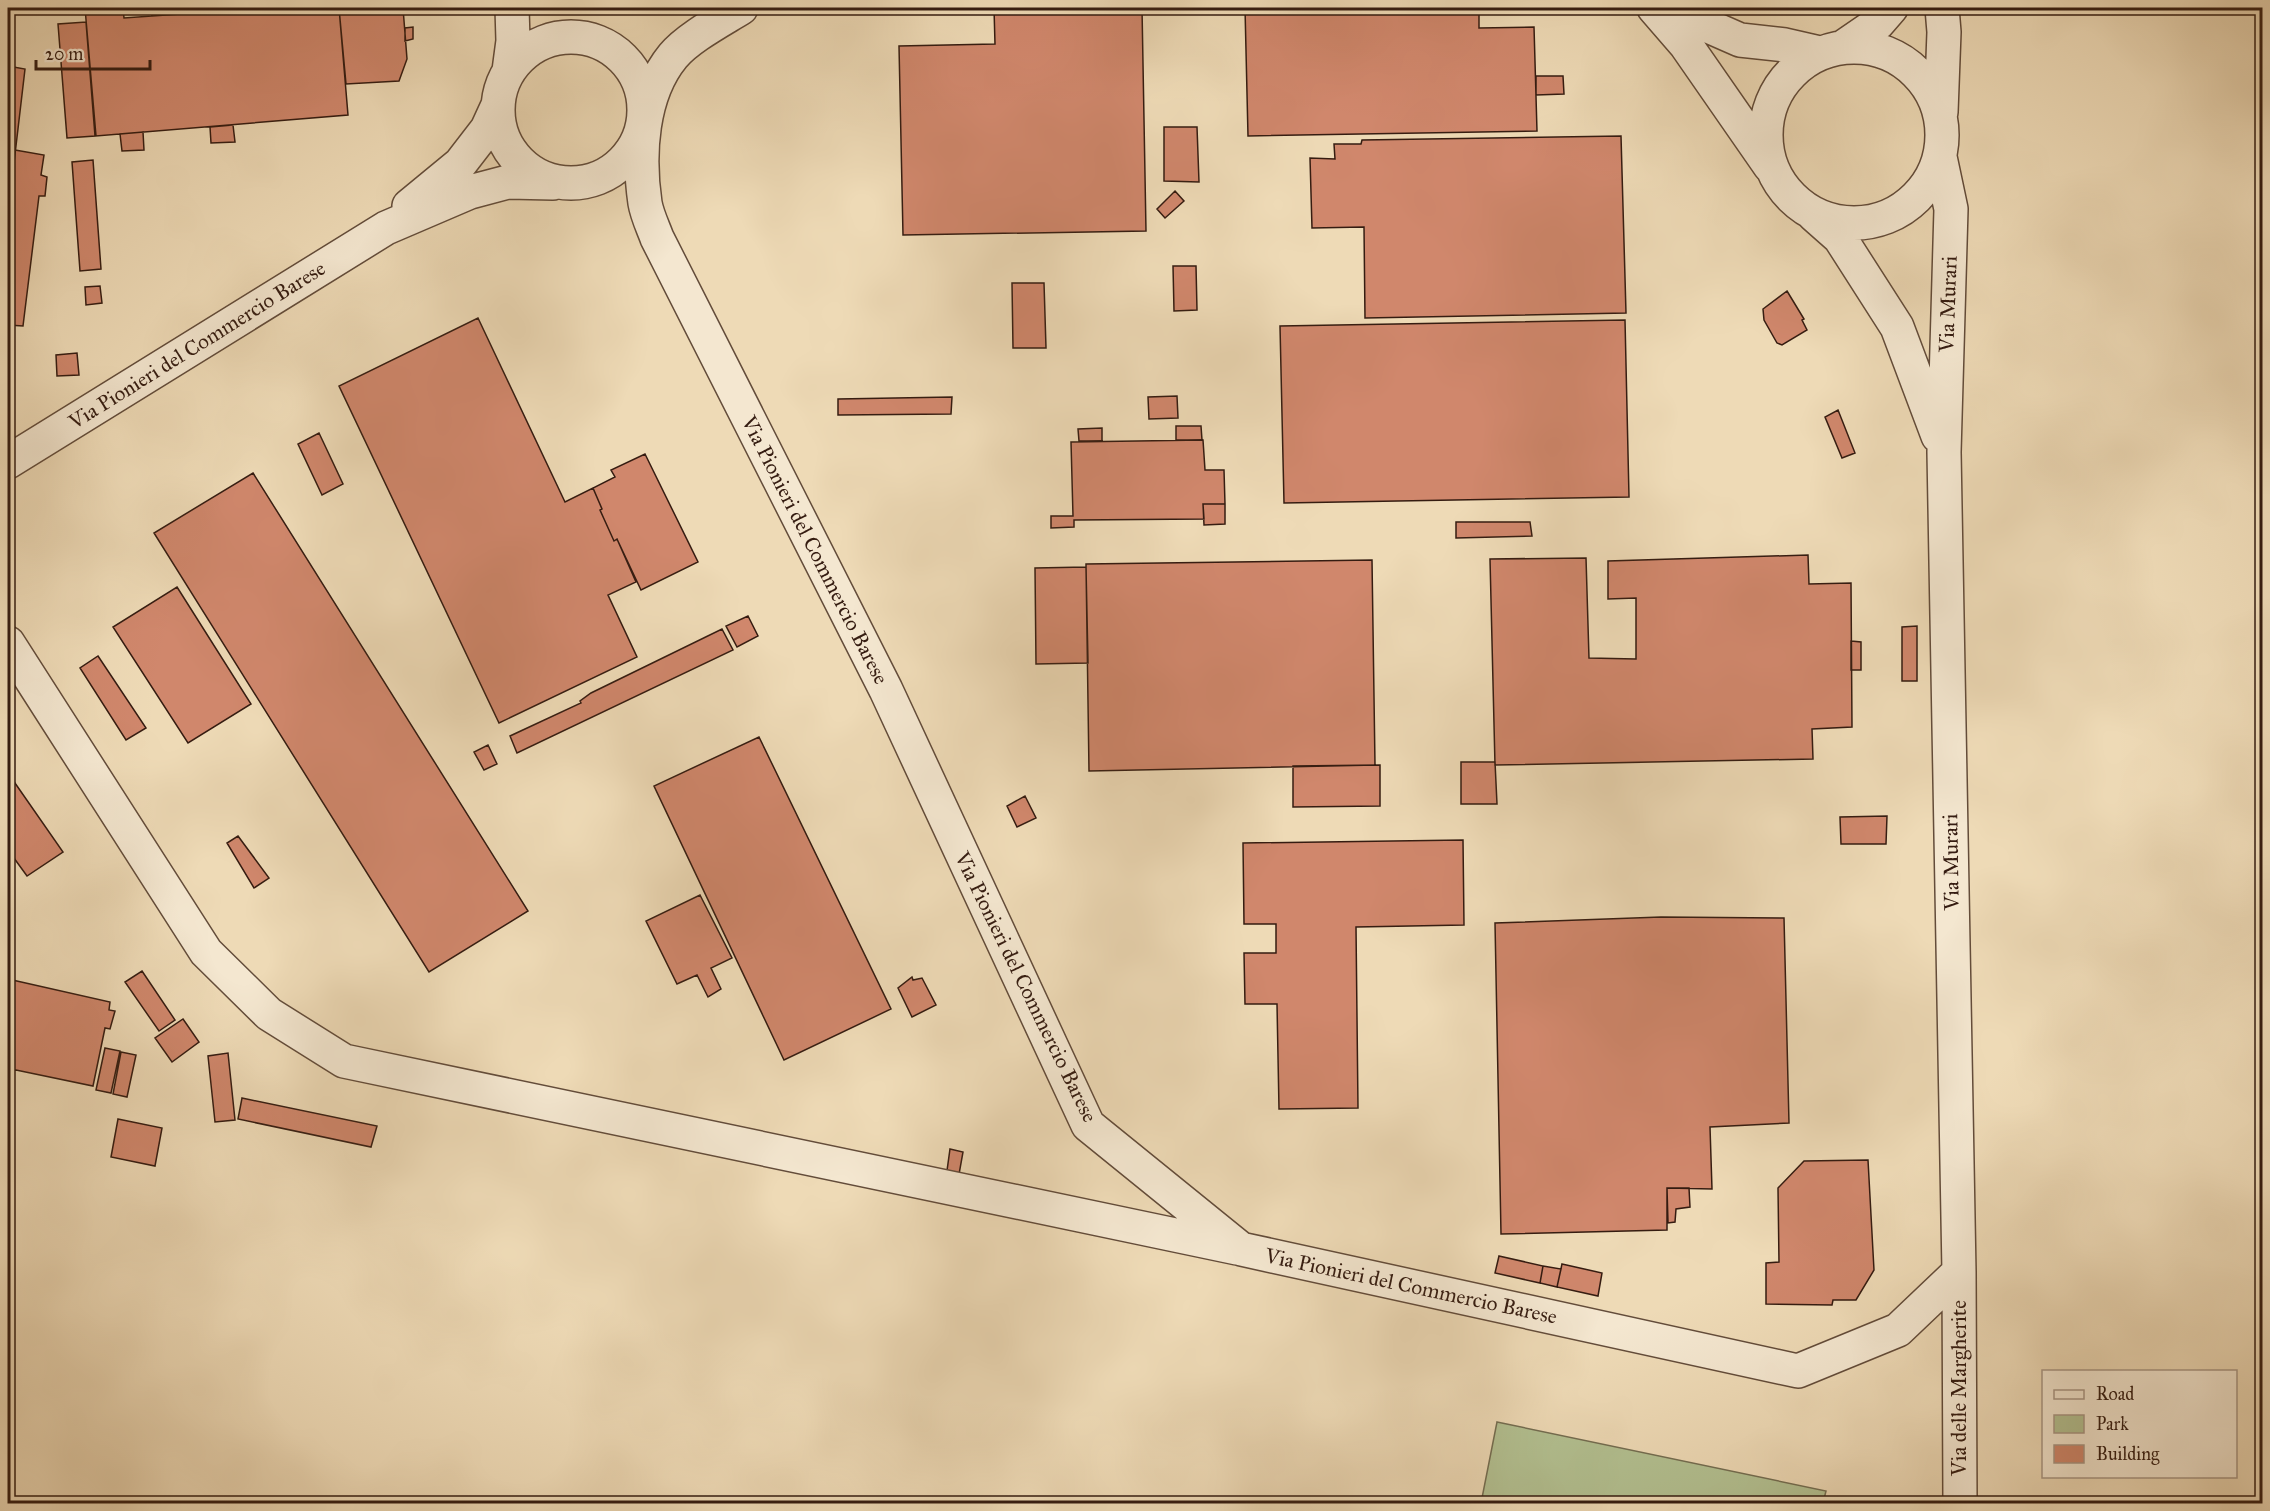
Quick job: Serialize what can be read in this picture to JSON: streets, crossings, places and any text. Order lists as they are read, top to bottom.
{
  "streets": {
    "street": ["Via Murari", "Via Pionieri del Commercio Barese", "Via delle Margherite"]
  },
  "crossings": [
    ["Via Murari", "Via Pionieri del Commercio Barese"],
    ["Via Murari", "Via delle Margherite"],
    ["Via Pionieri del Commercio Barese", "Via delle Margherite"]
  ],
  "legend": ["Road", "Park", "Building"],
  "scale_bar": "20 m"
}
